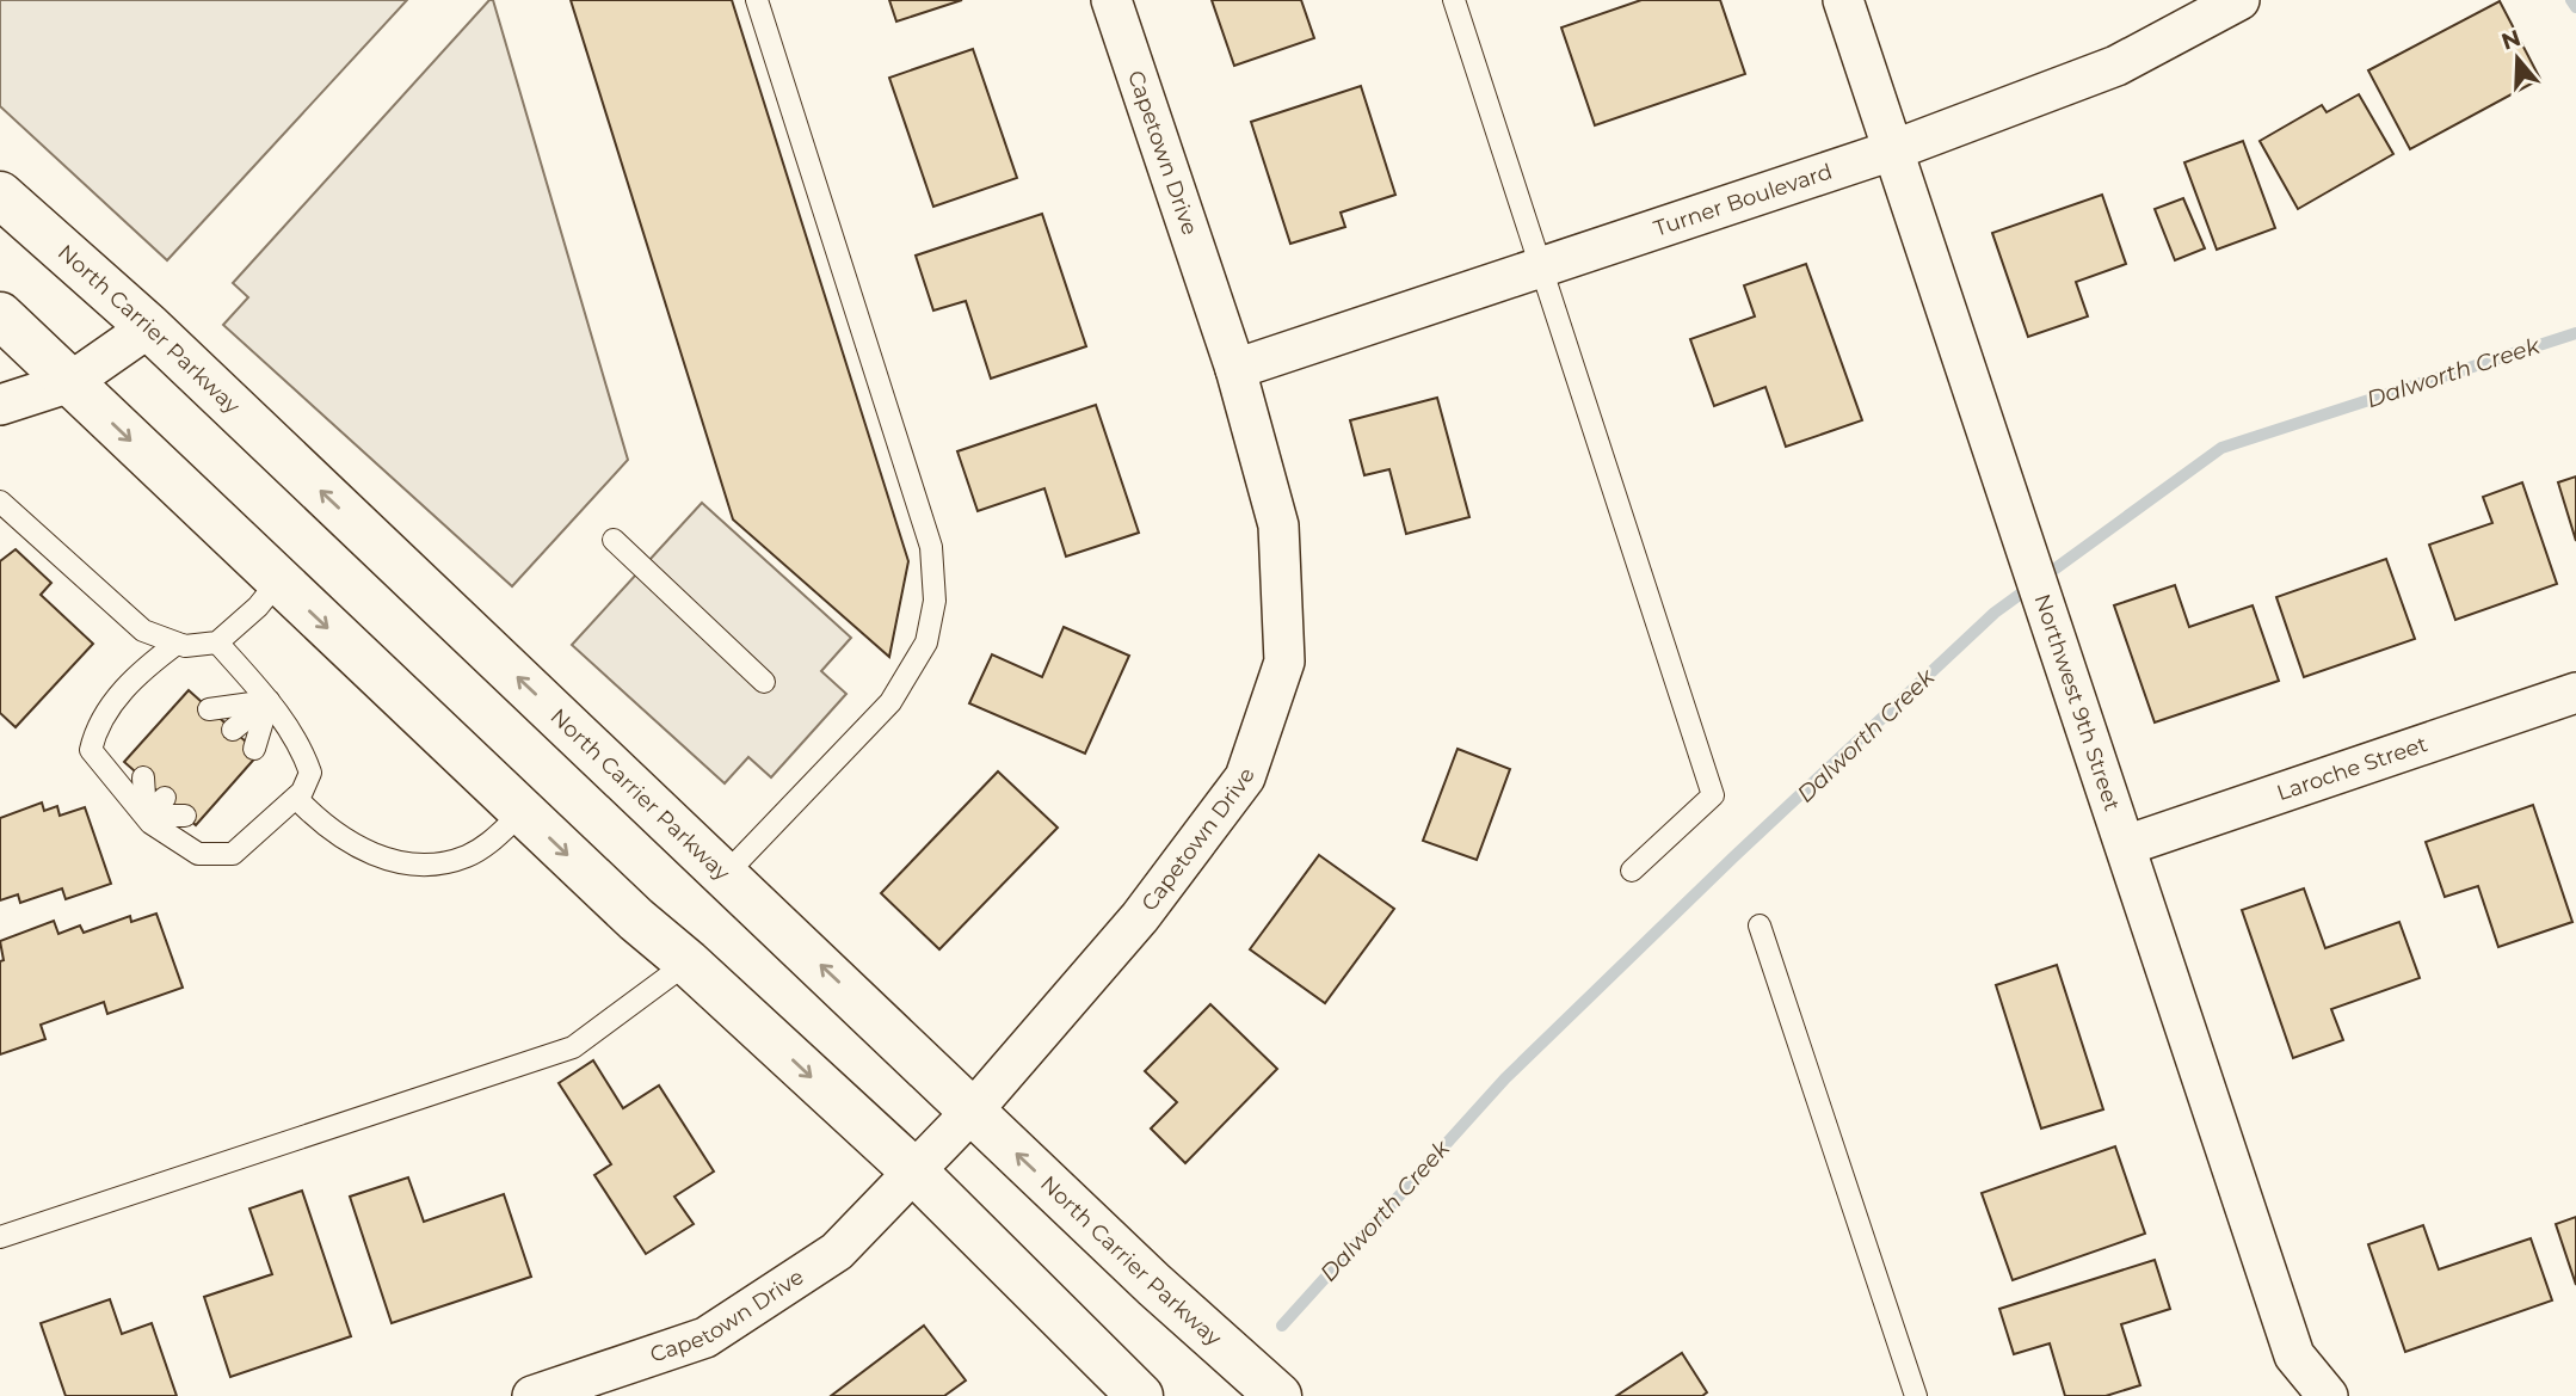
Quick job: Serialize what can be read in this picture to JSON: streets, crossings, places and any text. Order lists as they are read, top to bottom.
{
  "streets": {
    "main road": ["North Carrier Parkway"],
    "street": [
      "Capetown Drive",
      "Turner Boulevard",
      "Northwest 9th Street",
      "Laroche Street"
    ]
  },
  "crossings": [
    ["Capetown Drive", "Turner Boulevard"],
    ["Capetown Drive", "North Carrier Parkway"],
    ["Turner Boulevard", "Northwest 9th Street"],
    ["Northwest 9th Street", "Laroche Street"]
  ],
  "water": ["Dalworth Creek"],
  "north": "top"
}
